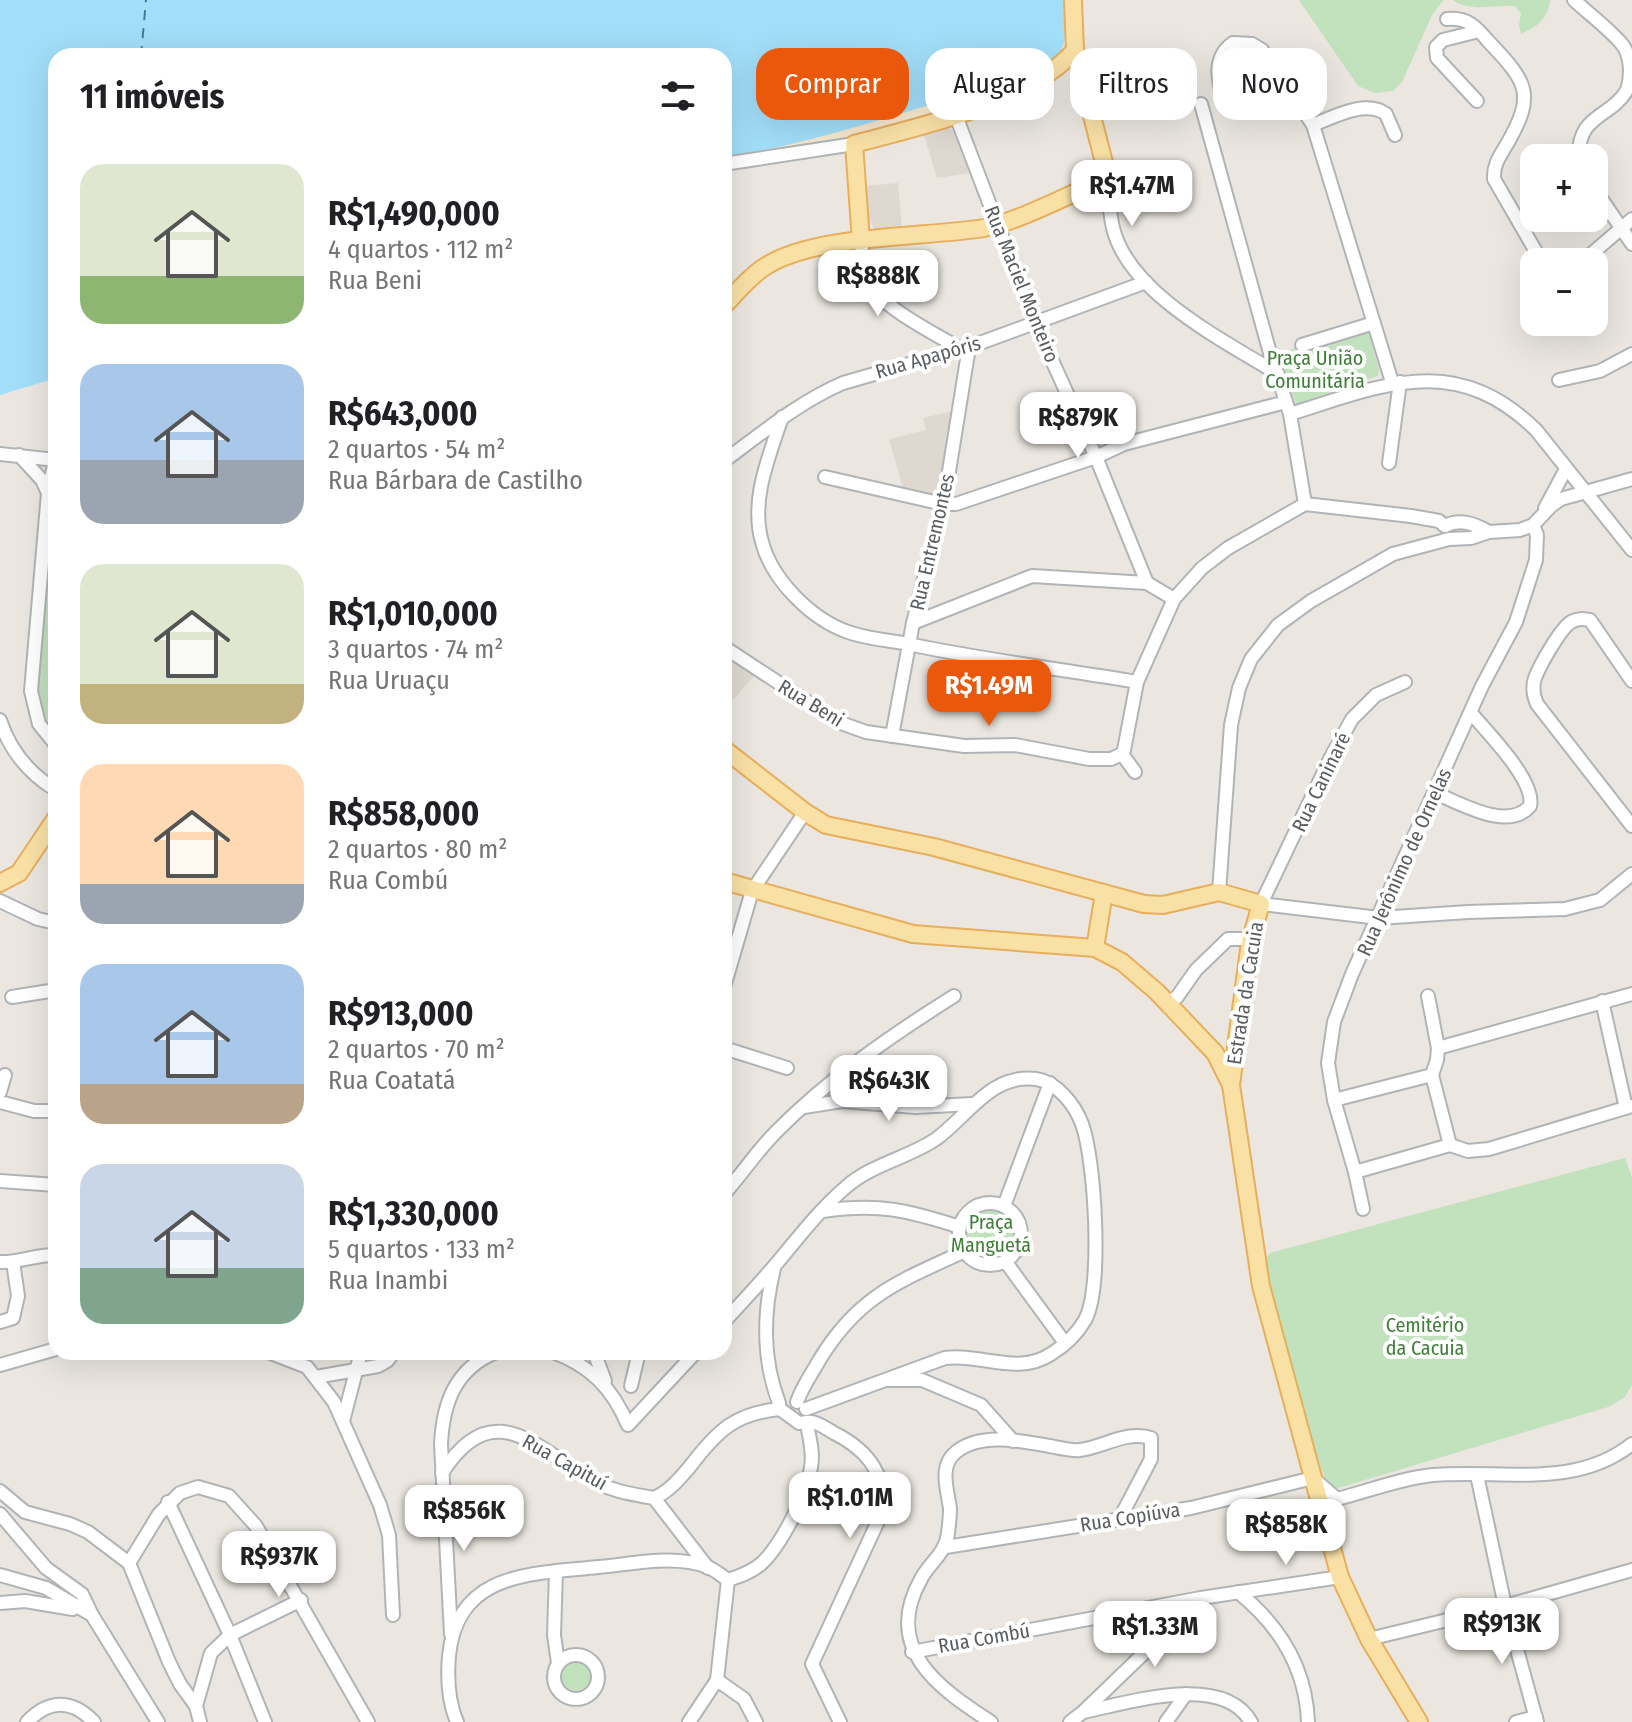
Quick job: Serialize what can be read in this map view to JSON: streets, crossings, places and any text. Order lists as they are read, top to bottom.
{
  "streets": {
    "main road": ["Estrada da Cacuia"],
    "street": [
      "Rua Maciel Monteiro",
      "Rua Apapóris",
      "Rua Entremontes",
      "Rua Beni",
      "Rua Caninaré",
      "Rua Jerônimo de Ornelas",
      "Rua Capituí",
      "Rua Copiúva",
      "Rua Combú"
    ]
  },
  "crossings": [
    ["Rua Maciel Monteiro", "Rua Apapóris"],
    ["Rua Apapóris", "Rua Entremontes"],
    ["Rua Entremontes", "Rua Beni"],
    ["Rua Caninaré", "Estrada da Cacuia"],
    ["Estrada da Cacuia", "Rua Copiúva"],
    ["Estrada da Cacuia", "Rua Combú"]
  ],
  "parks": ["Praça União Comunitária", "Praça Manguetá", "Cemitério da Cacuia"],
  "page": {
    "chip": [
      "Comprar",
      "Alugar",
      "Filtros",
      "Novo"
    ],
    "heading": "11 imóveis",
    "map_buttons": ["+", "−"],
    "list": [
      {
        "name": "R$1,490,000",
        "note": "4 quartos · 112 m² · Rua Beni"
      },
      {
        "name": "R$643,000",
        "note": "2 quartos · 54 m² · Rua Bárbara de Castilho"
      },
      {
        "name": "R$1,010,000",
        "note": "3 quartos · 74 m² · Rua Uruaçu"
      },
      {
        "name": "R$858,000",
        "note": "2 quartos · 80 m² · Rua Combú"
      },
      {
        "name": "R$913,000",
        "note": "2 quartos · 70 m² · Rua Coatatá"
      },
      {
        "name": "R$1,330,000",
        "note": "5 quartos · 133 m² · Rua Inambi"
      }
    ],
    "price": [
      "R$1.47M",
      "R$888K",
      "R$879K",
      "R$1.49M",
      "R$643K",
      "R$1.01M",
      "R$856K",
      "R$858K",
      "R$937K",
      "R$913K",
      "R$1.33M"
    ]
  }
}
